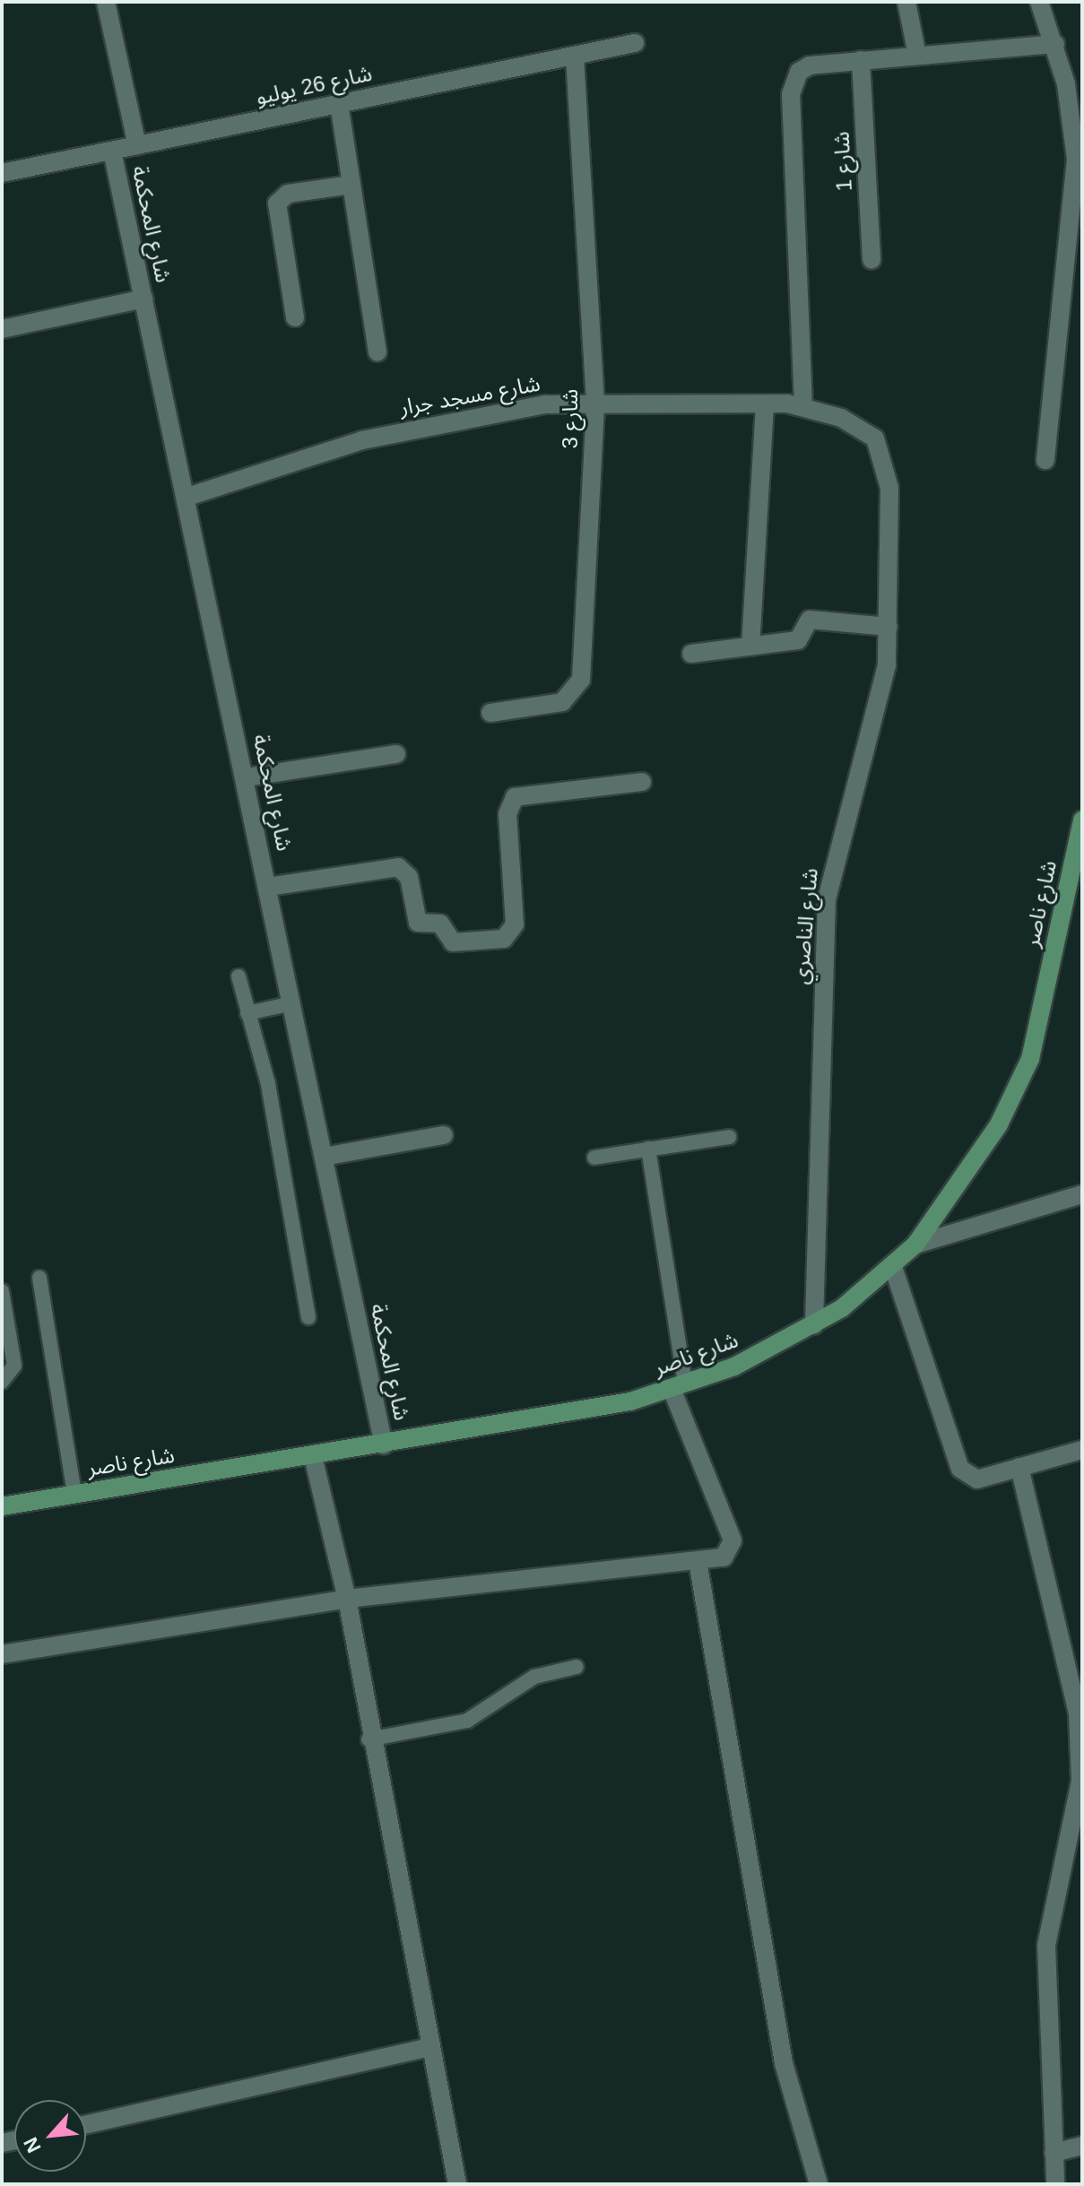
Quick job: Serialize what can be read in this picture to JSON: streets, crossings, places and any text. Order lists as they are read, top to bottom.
{
  "streets": {
    "street": [
      "شارع 26 يوليو",
      "شارع 1",
      "شارع المحكمة",
      "شارع مسجد جرار",
      "شارع 3",
      "شارع ناصر",
      "شارع الناصري"
    ]
  },
  "crossings": [
    ["شارع 26 يوليو", "شارع المحكمة"],
    ["شارع 26 يوليو", "شارع 3"],
    ["شارع المحكمة", "شارع مسجد جرار"],
    ["شارع المحكمة", "شارع ناصر"],
    ["شارع مسجد جرار", "شارع 3"],
    ["شارع مسجد جرار", "شارع الناصري"],
    ["شارع ناصر", "شارع الناصري"]
  ],
  "north": "bottom left"
}
